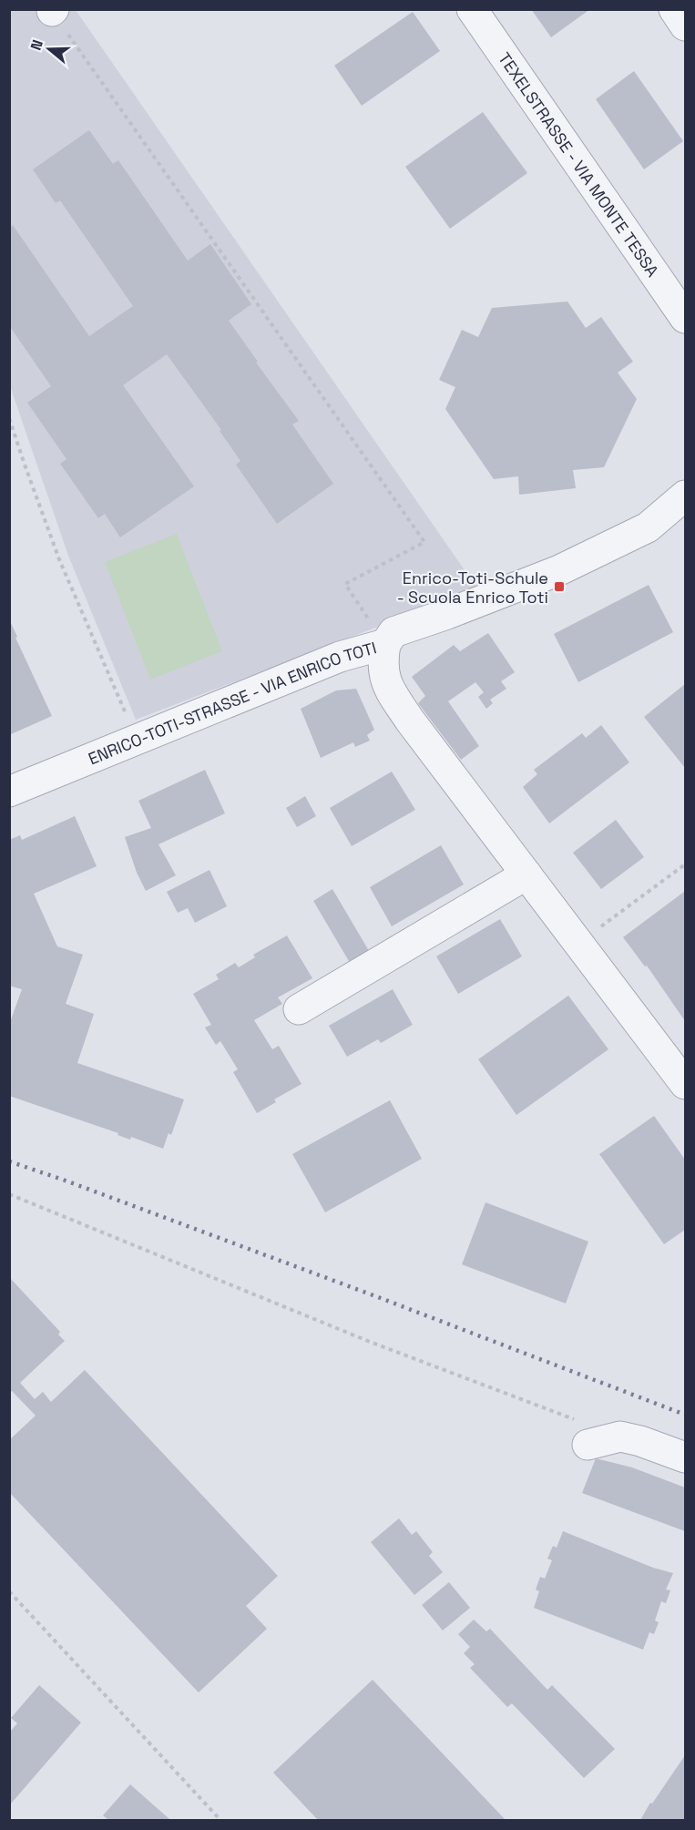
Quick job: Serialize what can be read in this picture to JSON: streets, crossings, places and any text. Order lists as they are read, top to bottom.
{
  "streets": {
    "street": ["TEXELSTRASSE - VIA MONTE TESSA", "ENRICO-TOTI-STRASSE - VIA ENRICO TOTI"]
  },
  "places": {
    "transit": ["Enrico-Toti-Schule - Scuola Enrico Toti"]
  },
  "north": "left"
}
